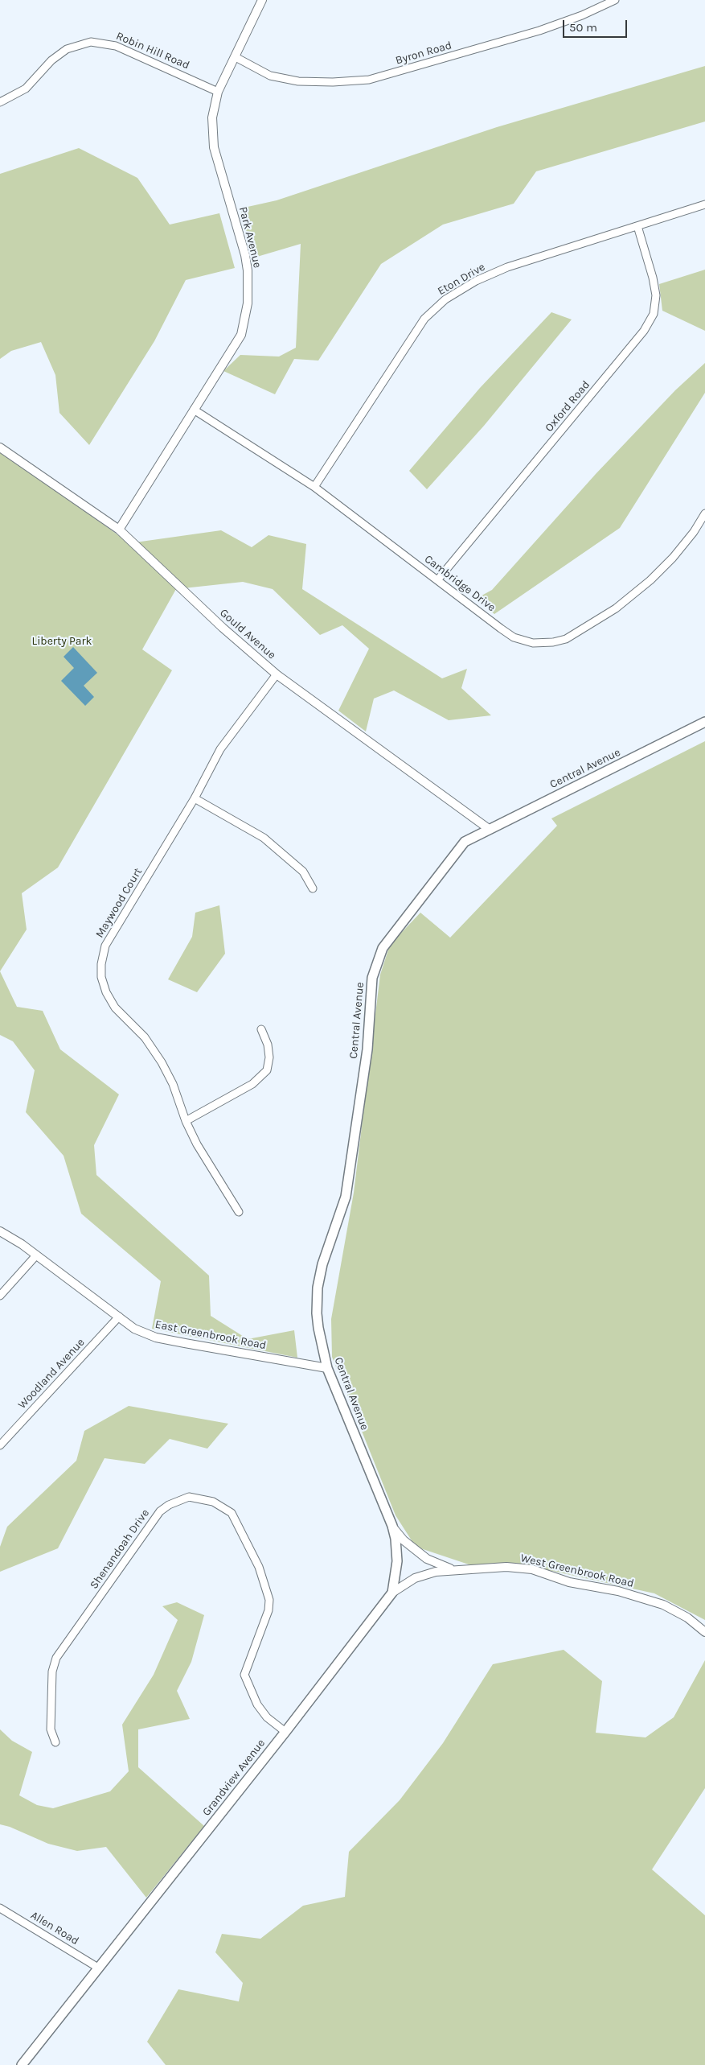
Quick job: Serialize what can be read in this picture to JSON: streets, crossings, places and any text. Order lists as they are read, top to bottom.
{
  "streets": {
    "main road": ["Central Avenue", "Grandview Avenue"],
    "street": [
      "Robin Hill Road",
      "Byron Road",
      "Park Avenue",
      "Eton Drive",
      "Oxford Road",
      "Cambridge Drive",
      "Gould Avenue",
      "Maywood Court",
      "East Greenbrook Road",
      "Woodland Avenue",
      "Shenandoah Drive",
      "West Greenbrook Road",
      "Allen Road"
    ]
  },
  "crossings": [
    ["Robin Hill Road", "Park Avenue"],
    ["Byron Road", "Park Avenue"],
    ["Park Avenue", "Cambridge Drive"],
    ["Park Avenue", "Gould Avenue"],
    ["Eton Drive", "Oxford Road"],
    ["Eton Drive", "Cambridge Drive"],
    ["Oxford Road", "Cambridge Drive"],
    ["Gould Avenue", "Central Avenue"],
    ["Gould Avenue", "Maywood Court"],
    ["Central Avenue", "East Greenbrook Road"],
    ["Central Avenue", "Grandview Avenue"],
    ["East Greenbrook Road", "Woodland Avenue"],
    ["Shenandoah Drive", "Grandview Avenue"],
    ["West Greenbrook Road", "Grandview Avenue"],
    ["Grandview Avenue", "Allen Road"]
  ],
  "parks": ["Liberty Park"],
  "scale_bar": "50 m"
}
